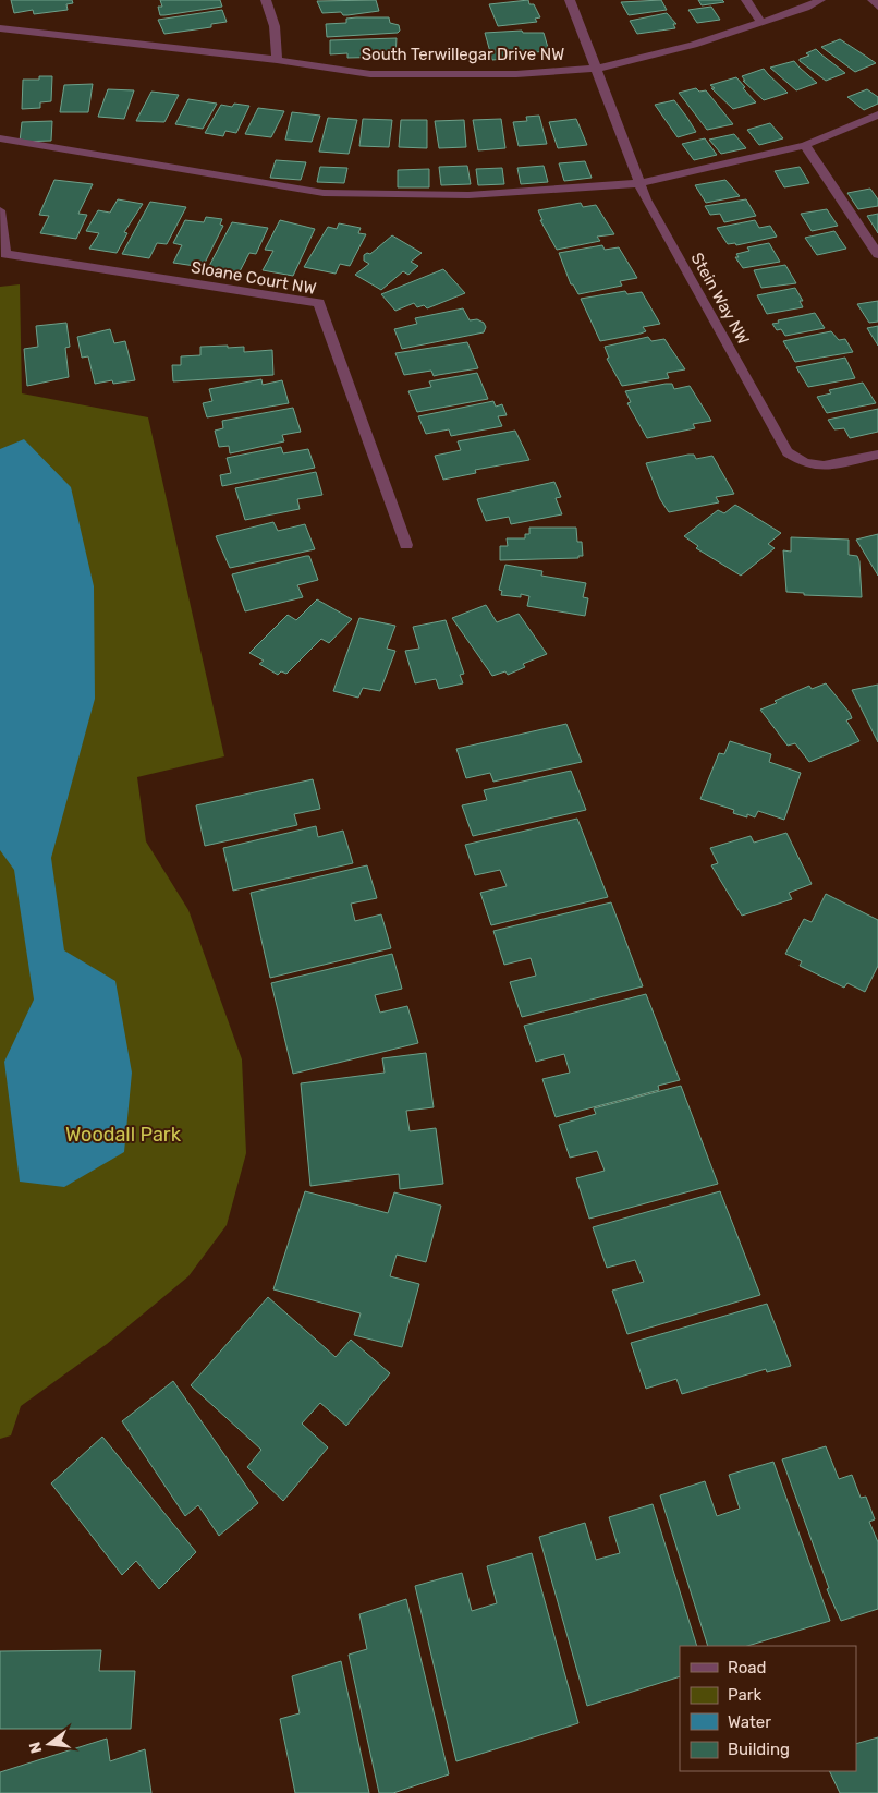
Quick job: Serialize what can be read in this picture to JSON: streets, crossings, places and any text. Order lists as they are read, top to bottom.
{
  "streets": {
    "street": ["South Terwillegar Drive NW", "Sloane Court NW", "Stein Way NW"]
  },
  "crossings": [
    ["South Terwillegar Drive NW", "Stein Way NW"]
  ],
  "parks": ["Woodall Park"],
  "legend": [
    "Road",
    "Park",
    "Water",
    "Building"
  ],
  "north": "left"
}
